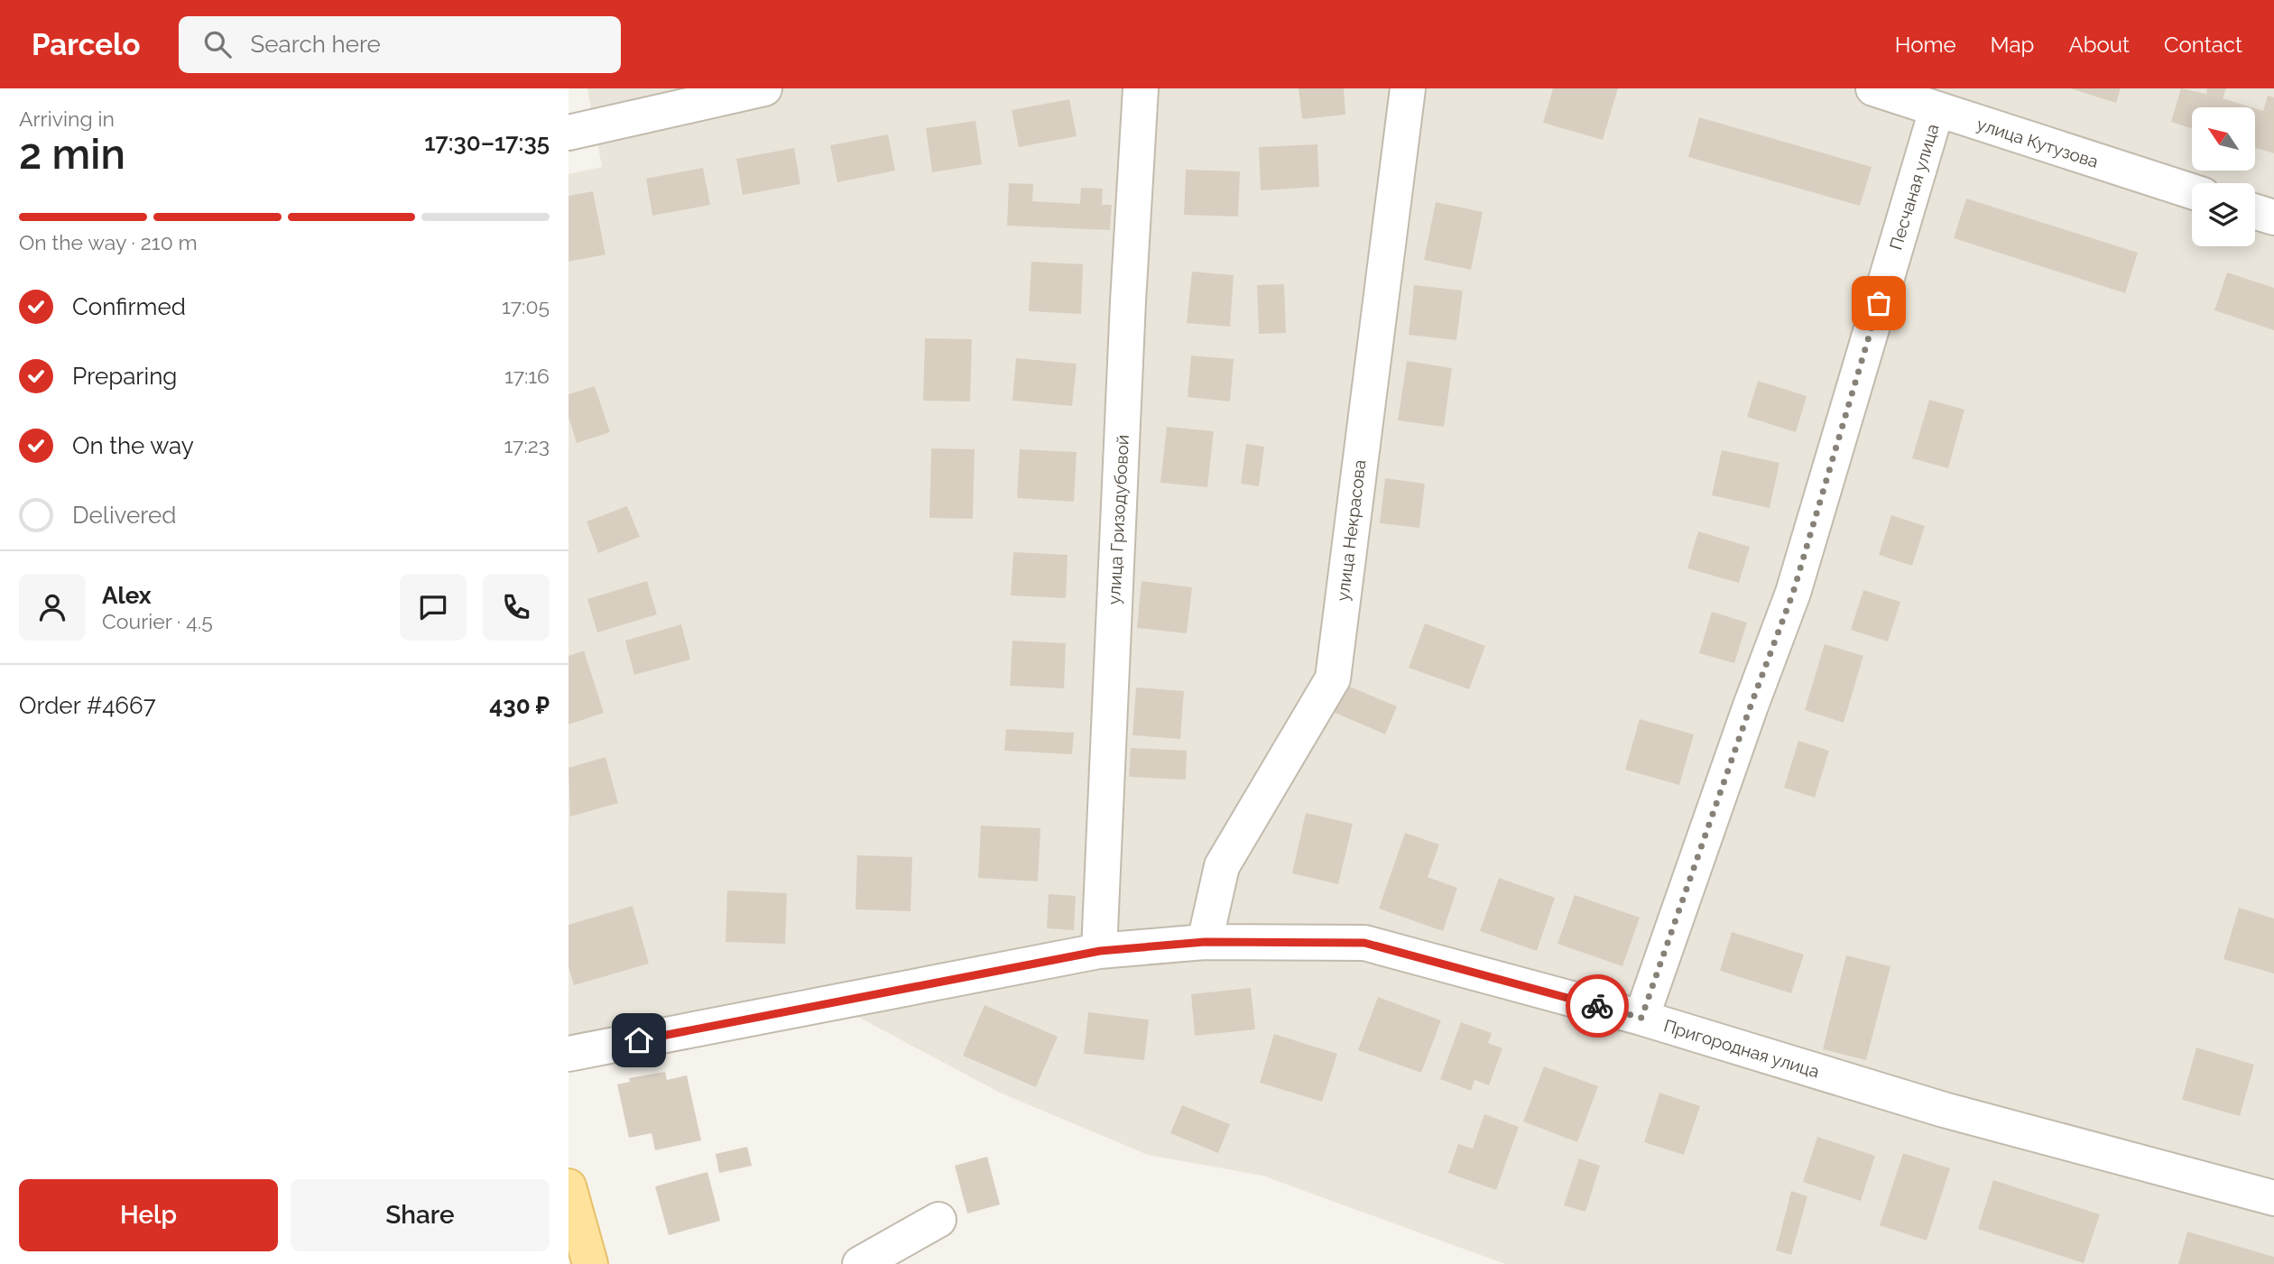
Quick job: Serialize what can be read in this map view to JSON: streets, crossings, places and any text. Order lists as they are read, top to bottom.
{
  "streets": {
    "street": [
      "улица Кутузова",
      "Песчаная улица",
      "улица Гризодубовой",
      "улица Некрасова",
      "Пригородная улица"
    ]
  },
  "crossings": [
    ["улица Кутузова", "Песчаная улица"],
    ["Песчаная улица", "Пригородная улица"],
    ["улица Гризодубовой", "Пригородная улица"],
    ["улица Некрасова", "Пригородная улица"]
  ],
  "north": "top left",
  "page": {
    "header": "Parcelo",
    "search": "Search here",
    "nav": [
      "Home",
      "Map",
      "About",
      "Contact"
    ],
    "heading": ["2 min", "Arriving in", "17:30–17:35"],
    "panel": [
      "Alex",
      "Courier · 4.5",
      "Order #4667",
      "430 ₽"
    ],
    "bar": "On the way · 210 m",
    "list": [
      ["Confirmed", "17:05"],
      ["Preparing", "17:16"],
      ["On the way", "17:23"],
      "Delivered"
    ],
    "buttons": ["Help", "Share"]
  }
}
